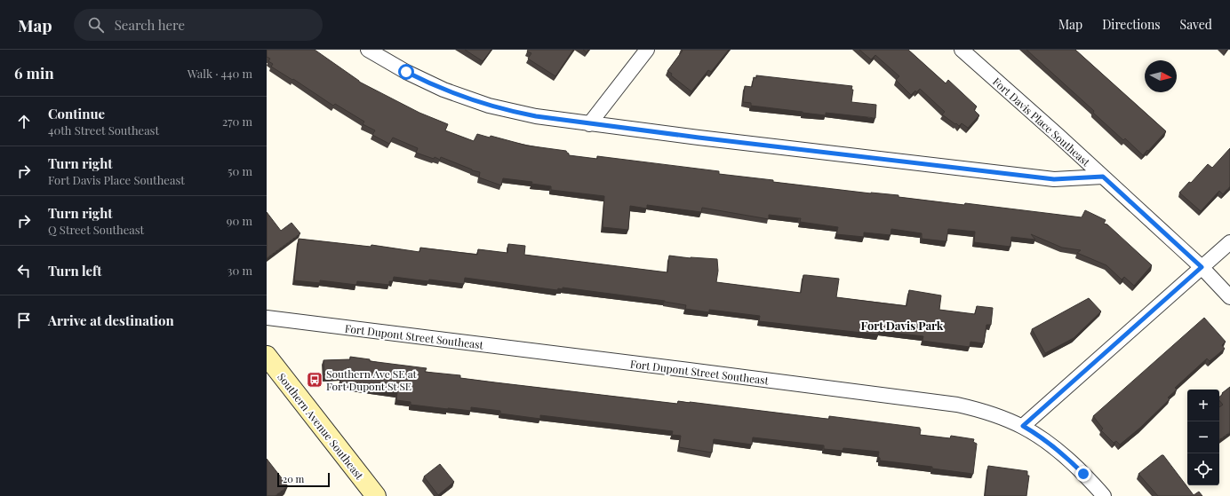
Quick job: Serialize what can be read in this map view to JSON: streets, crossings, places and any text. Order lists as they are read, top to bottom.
{
  "streets": {
    "main road": ["Southern Avenue Southeast"],
    "street": ["Fort Davis Place Southeast", "Fort Dupont Street Southeast"]
  },
  "districts": ["Fort Davis Park"],
  "places": {
    "bus stop": ["Southern Ave SE at Fort Dupont St SE"]
  },
  "scale_bar": "20 m",
  "north": "right",
  "page": {
    "header": "Map",
    "search": "Search here",
    "nav": ["Map", "Directions", "Saved"],
    "heading": ["6 min", "Walk · 440 m"],
    "list": [
      ["Continue", "40th Street Southeast", "270 m"],
      ["Turn right", "Fort Davis Place Southeast", "50 m"],
      ["Turn right", "Q Street Southeast", "90 m"],
      ["Turn left", "30 m"],
      "Arrive at destination"
    ],
    "map_buttons": ["+", "−"],
    "scale": "20 m"
  }
}
